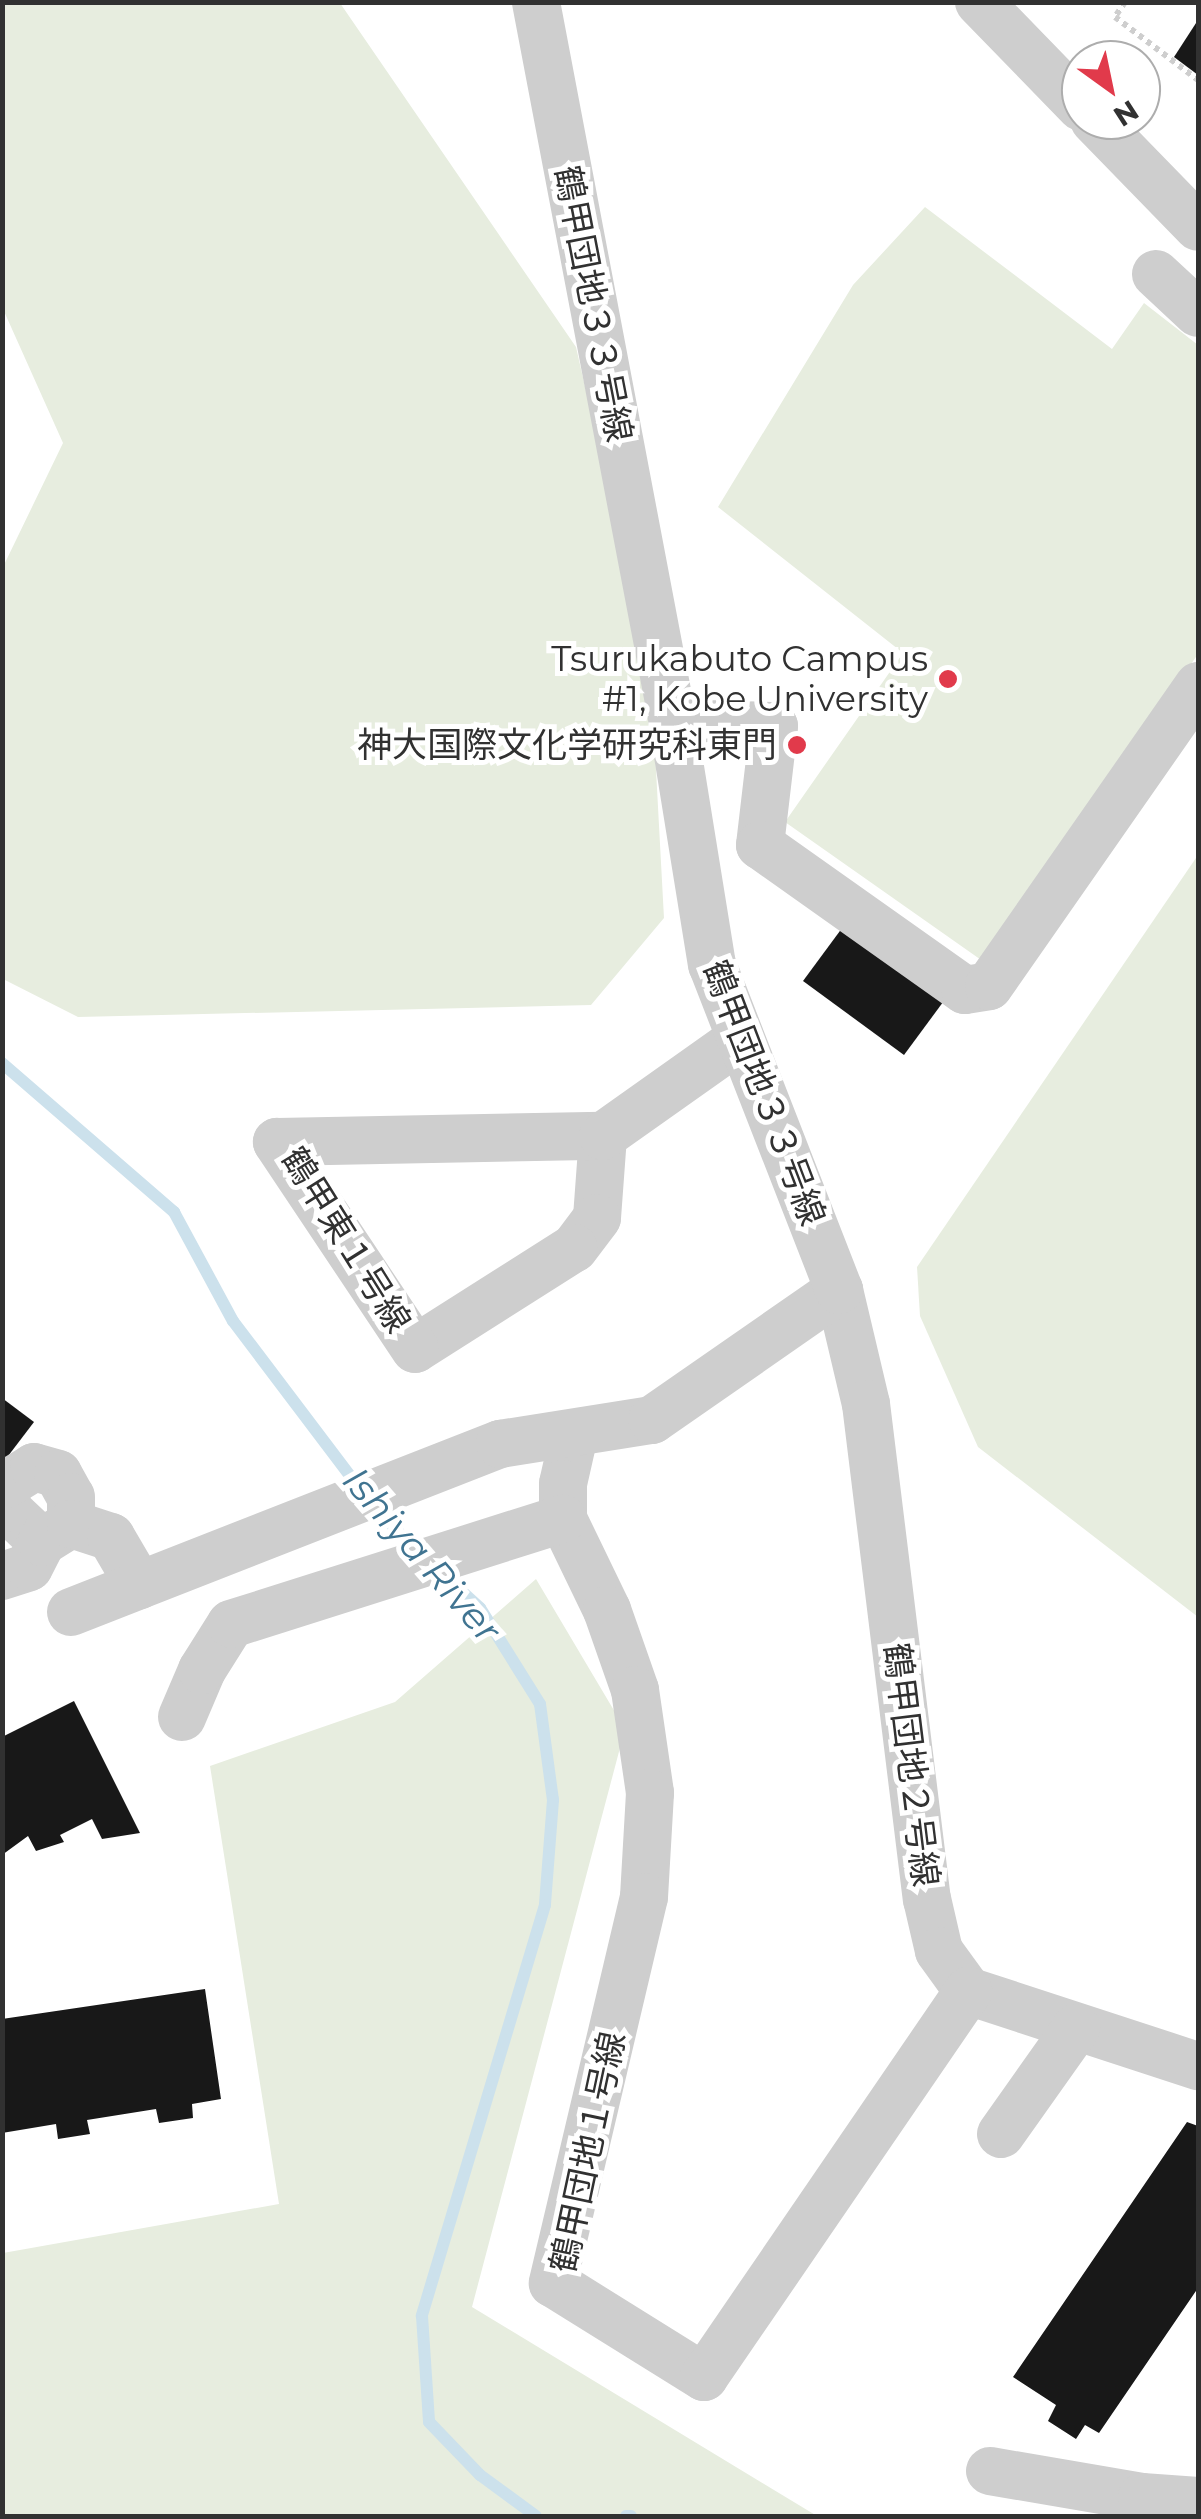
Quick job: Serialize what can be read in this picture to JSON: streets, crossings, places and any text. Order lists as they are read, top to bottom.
{
  "streets": {
    "street": [
      "鶴甲団地３３号線",
      "鶴甲東１号線",
      "鶴甲団地２号線",
      "鶴甲団地１号線"
    ]
  },
  "crossings": [
    ["鶴甲団地３３号線", "鶴甲団地２号線"],
    ["鶴甲団地２号線", "鶴甲団地１号線"]
  ],
  "water": ["Ishiya River"],
  "places": ["Tsurukabuto Campus #1, Kobe University", "神大国際文化学研究科東門"],
  "north": "bottom right"
}
